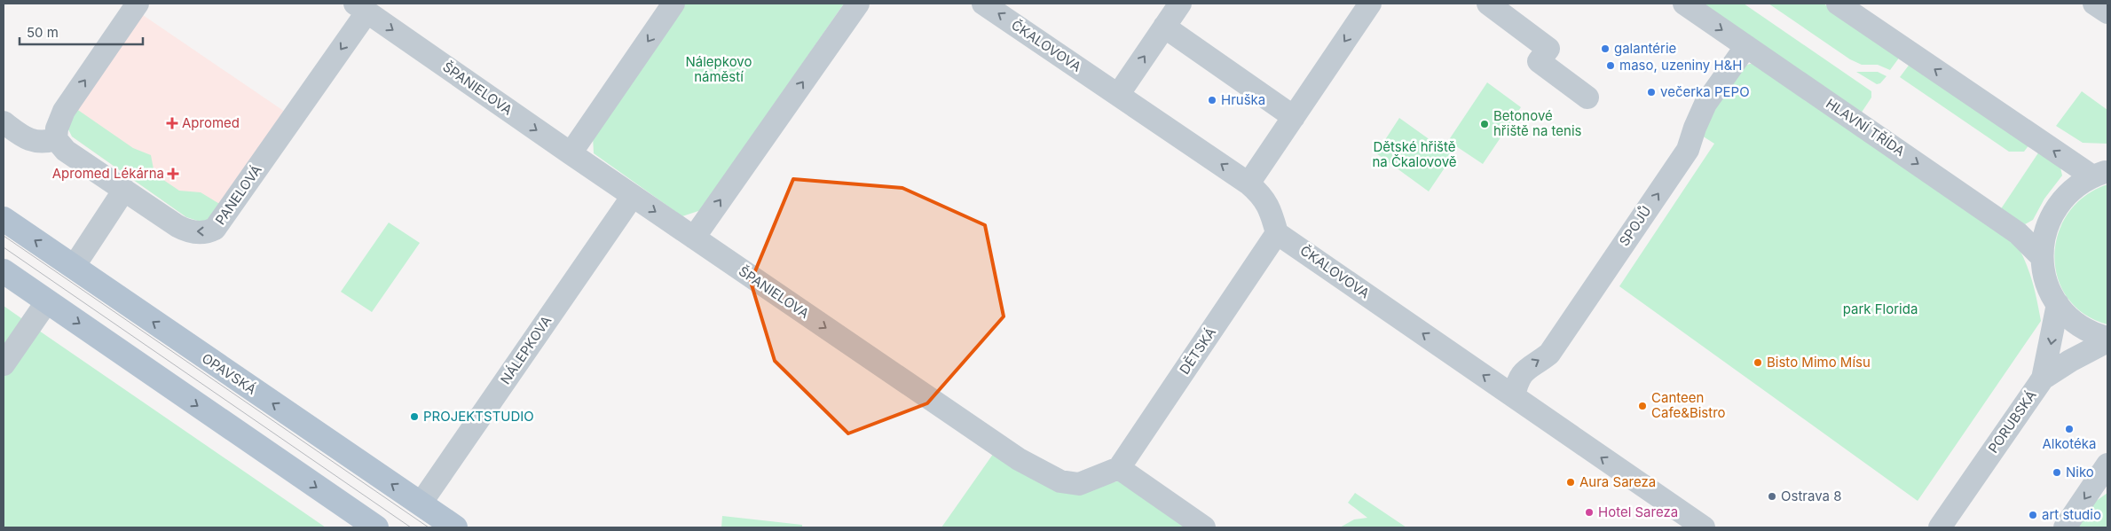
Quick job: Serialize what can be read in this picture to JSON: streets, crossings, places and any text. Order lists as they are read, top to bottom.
{
  "streets": {
    "main road": ["OPAVSKÁ"],
    "street": [
      "ČKALOVOVA",
      "ŠPANIELOVA",
      "HLAVNÍ TŘÍDA",
      "PANELOVÁ",
      "SPOJŮ",
      "NÁLEPKOVA",
      "DĚTSKÁ",
      "PORUBSKÁ"
    ]
  },
  "crossings": [
    ["ČKALOVOVA", "SPOJŮ"],
    ["ČKALOVOVA", "DĚTSKÁ"],
    ["ŠPANIELOVA", "PANELOVÁ"],
    ["ŠPANIELOVA", "NÁLEPKOVA"],
    ["ŠPANIELOVA", "DĚTSKÁ"],
    ["HLAVNÍ TŘÍDA", "SPOJŮ"],
    ["NÁLEPKOVA", "OPAVSKÁ"]
  ],
  "one_way": [
    "ČKALOVOVA",
    "ŠPANIELOVA",
    "PANELOVÁ",
    "SPOJŮ"
  ],
  "parks": ["Nálepkovo náměstí", "Dětské hřiště na Čkalovově", "park Florida"],
  "places": {
    "other": [
      "galantérie",
      "maso, uzeniny H&H",
      "večerka PEPO",
      "Hruška",
      "Betonové hřiště na tenis",
      "Bisto Mimo Mísu",
      "Canteen Cafe&Bistro",
      "PROJEKTSTUDIO",
      "Alkotéka",
      "Niko",
      "Aura Sareza",
      "Ostrava 8",
      "Hotel Sareza",
      "art studio"
    ],
    "health": ["Apromed", "Apromed Lékárna"]
  },
  "scale_bar": "50 m"
}
